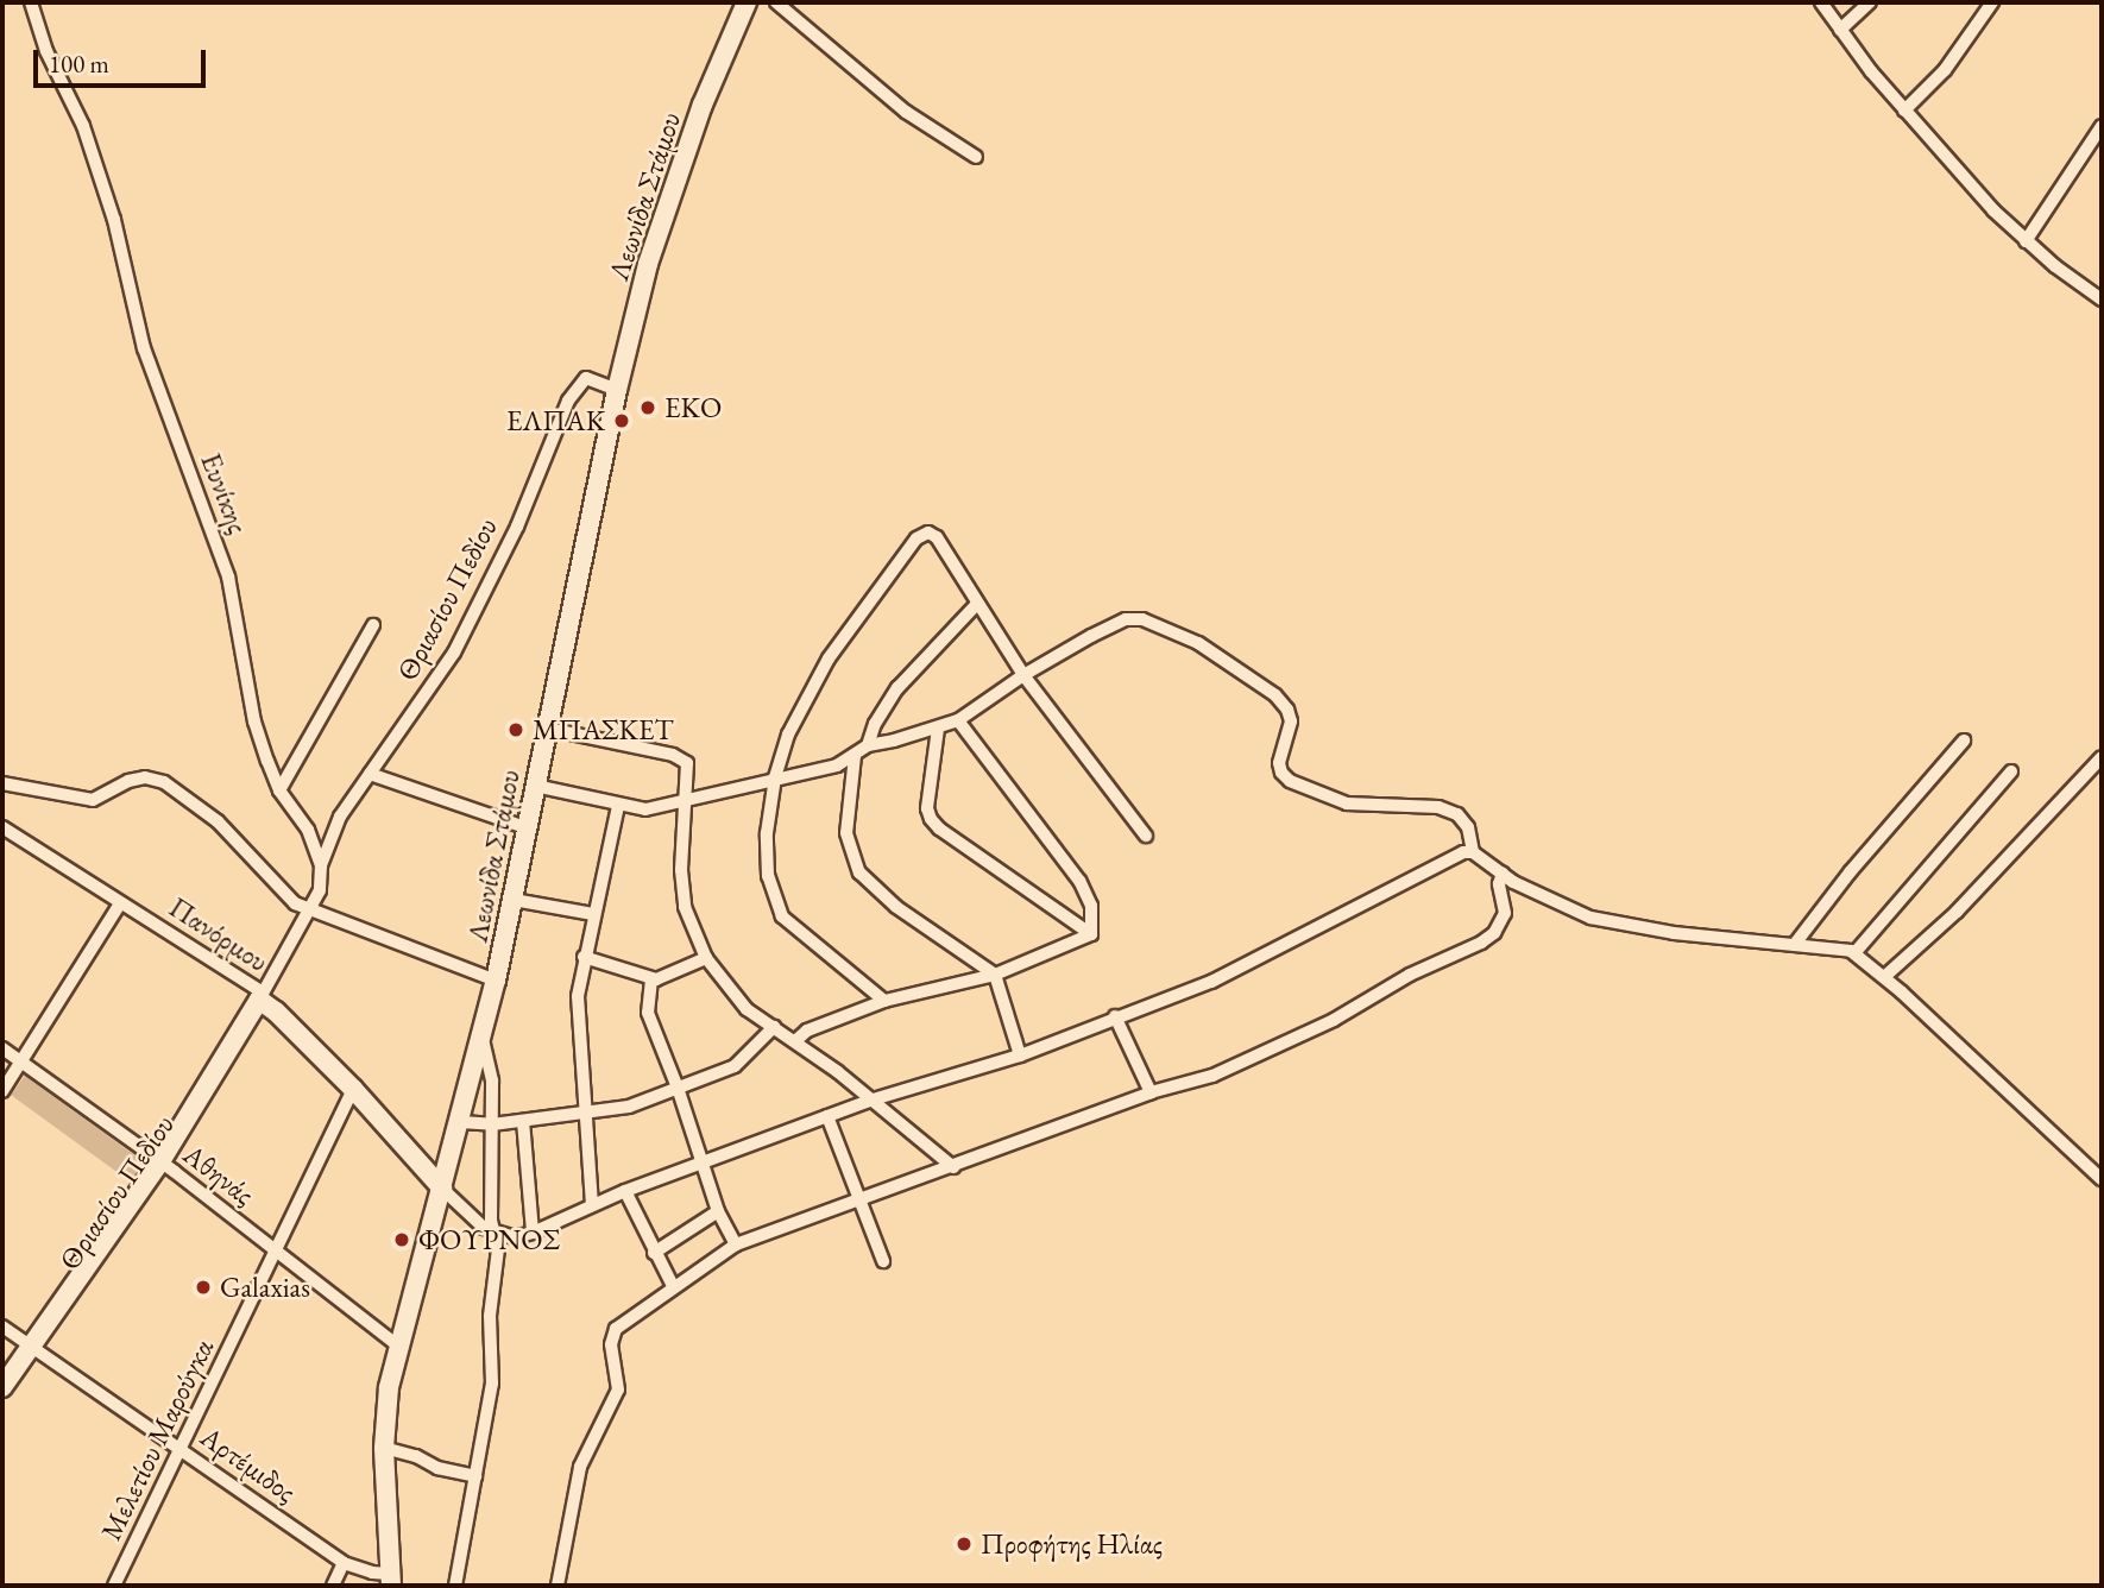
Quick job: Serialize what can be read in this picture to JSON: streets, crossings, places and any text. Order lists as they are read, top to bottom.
{
  "streets": {
    "main road": ["Λεωνίδα Στάμου", "Θριασίου Πεδίου", "Πανόρμου"],
    "street": [
      "Ευνίκης",
      "Αθηνάς",
      "Μελετίου Μαρούγκα",
      "Αρτέμιδος"
    ]
  },
  "crossings": [
    ["Λεωνίδα Στάμου", "Θριασίου Πεδίου"],
    ["Λεωνίδα Στάμου", "Πανόρμου"],
    ["Λεωνίδα Στάμου", "Αθηνάς"],
    ["Λεωνίδα Στάμου", "Αρτέμιδος"],
    ["Ευνίκης", "Θριασίου Πεδίου"],
    ["Θριασίου Πεδίου", "Πανόρμου"],
    ["Θριασίου Πεδίου", "Αθηνάς"],
    ["Θριασίου Πεδίου", "Αρτέμιδος"],
    ["Πανόρμου", "Μελετίου Μαρούγκα"],
    ["Αθηνάς", "Μελετίου Μαρούγκα"],
    ["Μελετίου Μαρούγκα", "Αρτέμιδος"]
  ],
  "places": [
    "EKO",
    "ΕΛΠΑΚ",
    "ΜΠΑΣΚΕΤ",
    "ΦΟΥΡΝΟΣ",
    "Galaxias",
    "Προφήτης Ηλίας"
  ],
  "scale_bar": "100 m"
}
